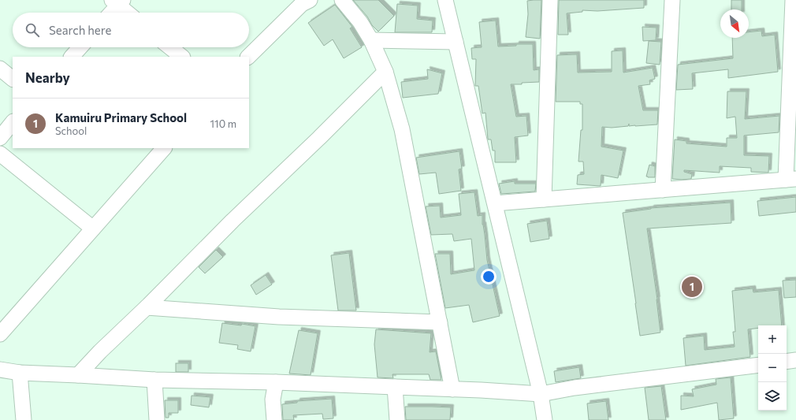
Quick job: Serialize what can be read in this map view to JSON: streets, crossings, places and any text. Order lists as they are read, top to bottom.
{
  "north": "bottom right",
  "page": {
    "search": "Search here",
    "heading": "Nearby",
    "list": [
      {
        "mark": "1",
        "name": "Kamuiru Primary School",
        "note": "School",
        "value": "110 m"
      }
    ],
    "pins": "1",
    "map_buttons": ["+", "−"]
  }
}
